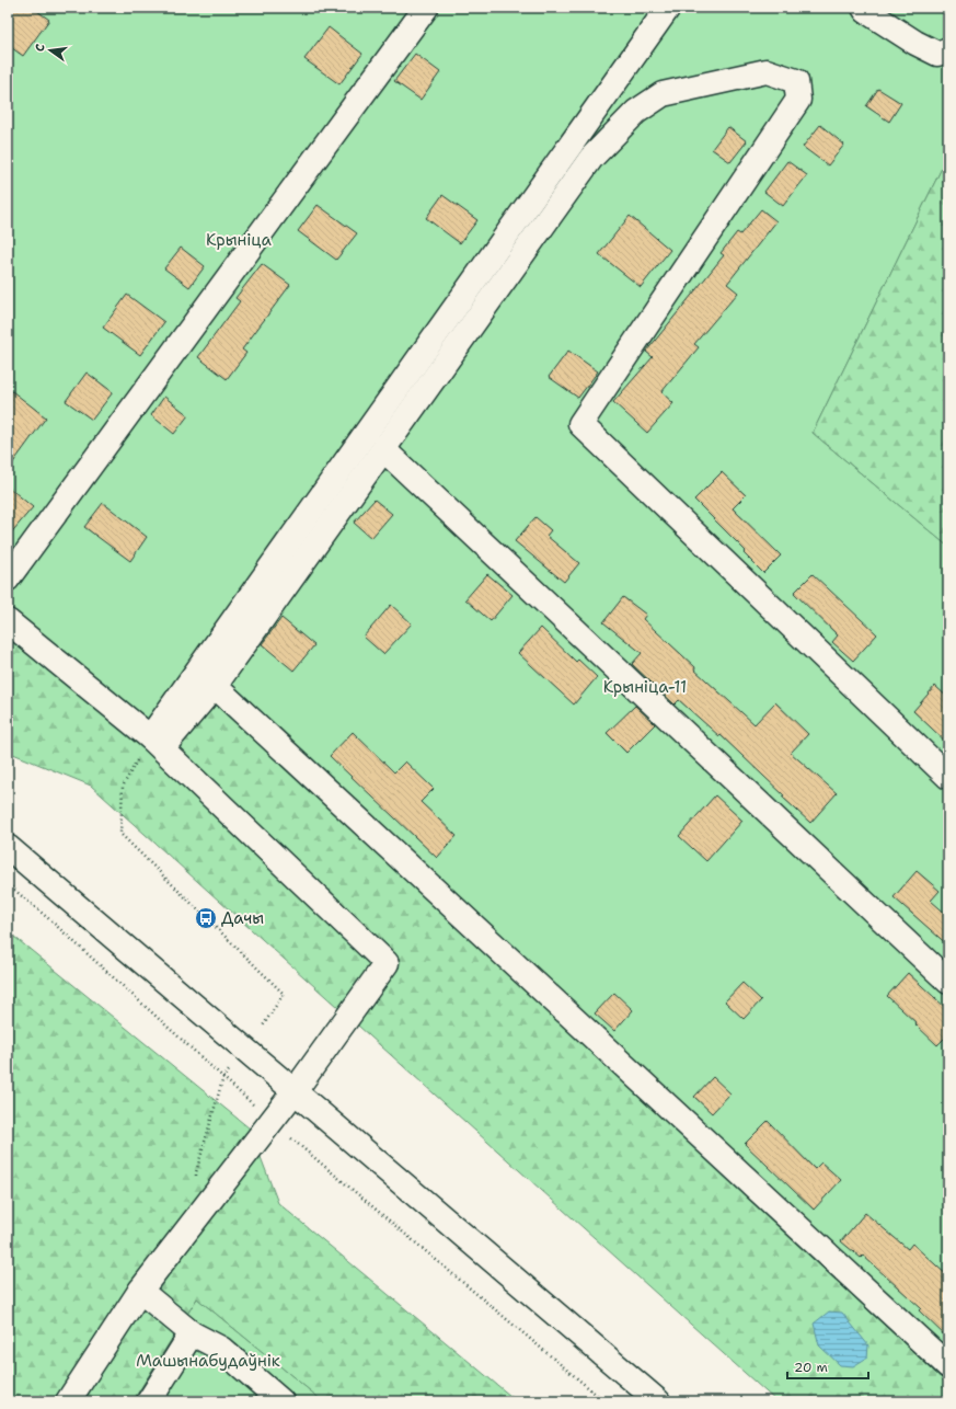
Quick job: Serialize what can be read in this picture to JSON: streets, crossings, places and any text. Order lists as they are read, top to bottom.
{
  "parks": ["Крыніца", "Крыніца-11", "Машынабудаўнік"],
  "places": {
    "bus stop": ["Дачы"]
  },
  "scale_bar": "20 m",
  "north": "left"
}
